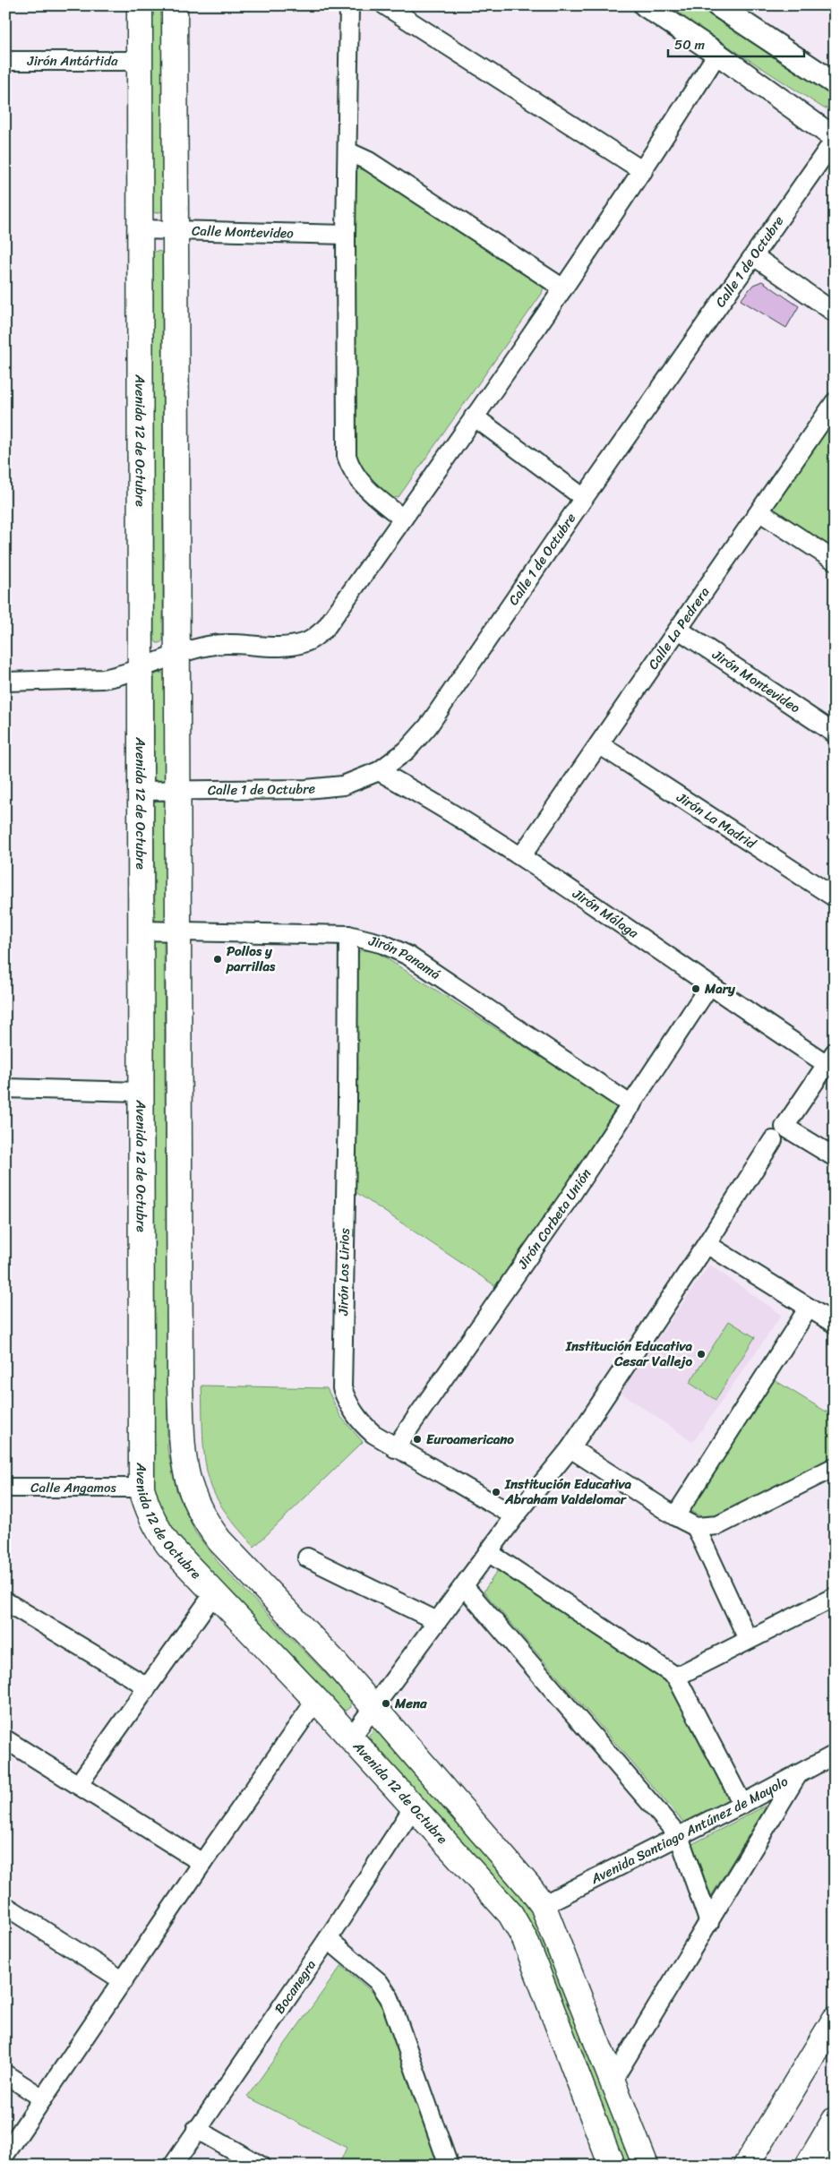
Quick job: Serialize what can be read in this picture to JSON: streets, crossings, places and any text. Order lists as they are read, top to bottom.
{
  "streets": {
    "main road": ["Avenida 12 de Octubre"],
    "street": [
      "Jirón Antártida",
      "Calle Montevideo",
      "Calle 1 de Octubre",
      "Calle La Pedrera",
      "Jirón Montevideo",
      "Jirón La Madrid",
      "Jirón Málaga",
      "Jirón Panamá",
      "Jirón Corbeta Unión",
      "Jirón Los Lirios",
      "Calle Angamos",
      "Avenida Santiago Antúnez de Mayolo",
      "Bocanegra"
    ]
  },
  "crossings": [
    ["Jirón Antártida", "Avenida 12 de Octubre"],
    ["Calle Montevideo", "Avenida 12 de Octubre"],
    ["Calle 1 de Octubre", "Avenida 12 de Octubre"],
    ["Calle 1 de Octubre", "Jirón Málaga"],
    ["Avenida 12 de Octubre", "Jirón Panamá"],
    ["Avenida 12 de Octubre", "Calle Angamos"],
    ["Avenida 12 de Octubre", "Avenida Santiago Antúnez de Mayolo"],
    ["Avenida 12 de Octubre", "Bocanegra"],
    ["Calle La Pedrera", "Jirón Montevideo"],
    ["Calle La Pedrera", "Jirón La Madrid"],
    ["Calle La Pedrera", "Jirón Málaga"],
    ["Jirón Málaga", "Jirón Corbeta Unión"],
    ["Jirón Panamá", "Jirón Corbeta Unión"],
    ["Jirón Panamá", "Jirón Los Lirios"],
    ["Jirón Corbeta Unión", "Jirón Los Lirios"]
  ],
  "places": [
    "Pollos y parrillas",
    "Mary",
    "Institución Educativa Cesar Vallejo",
    "Euroamericano",
    "Institución Educativa Abraham Valdelomar",
    "Mena"
  ],
  "scale_bar": "50 m"
}
